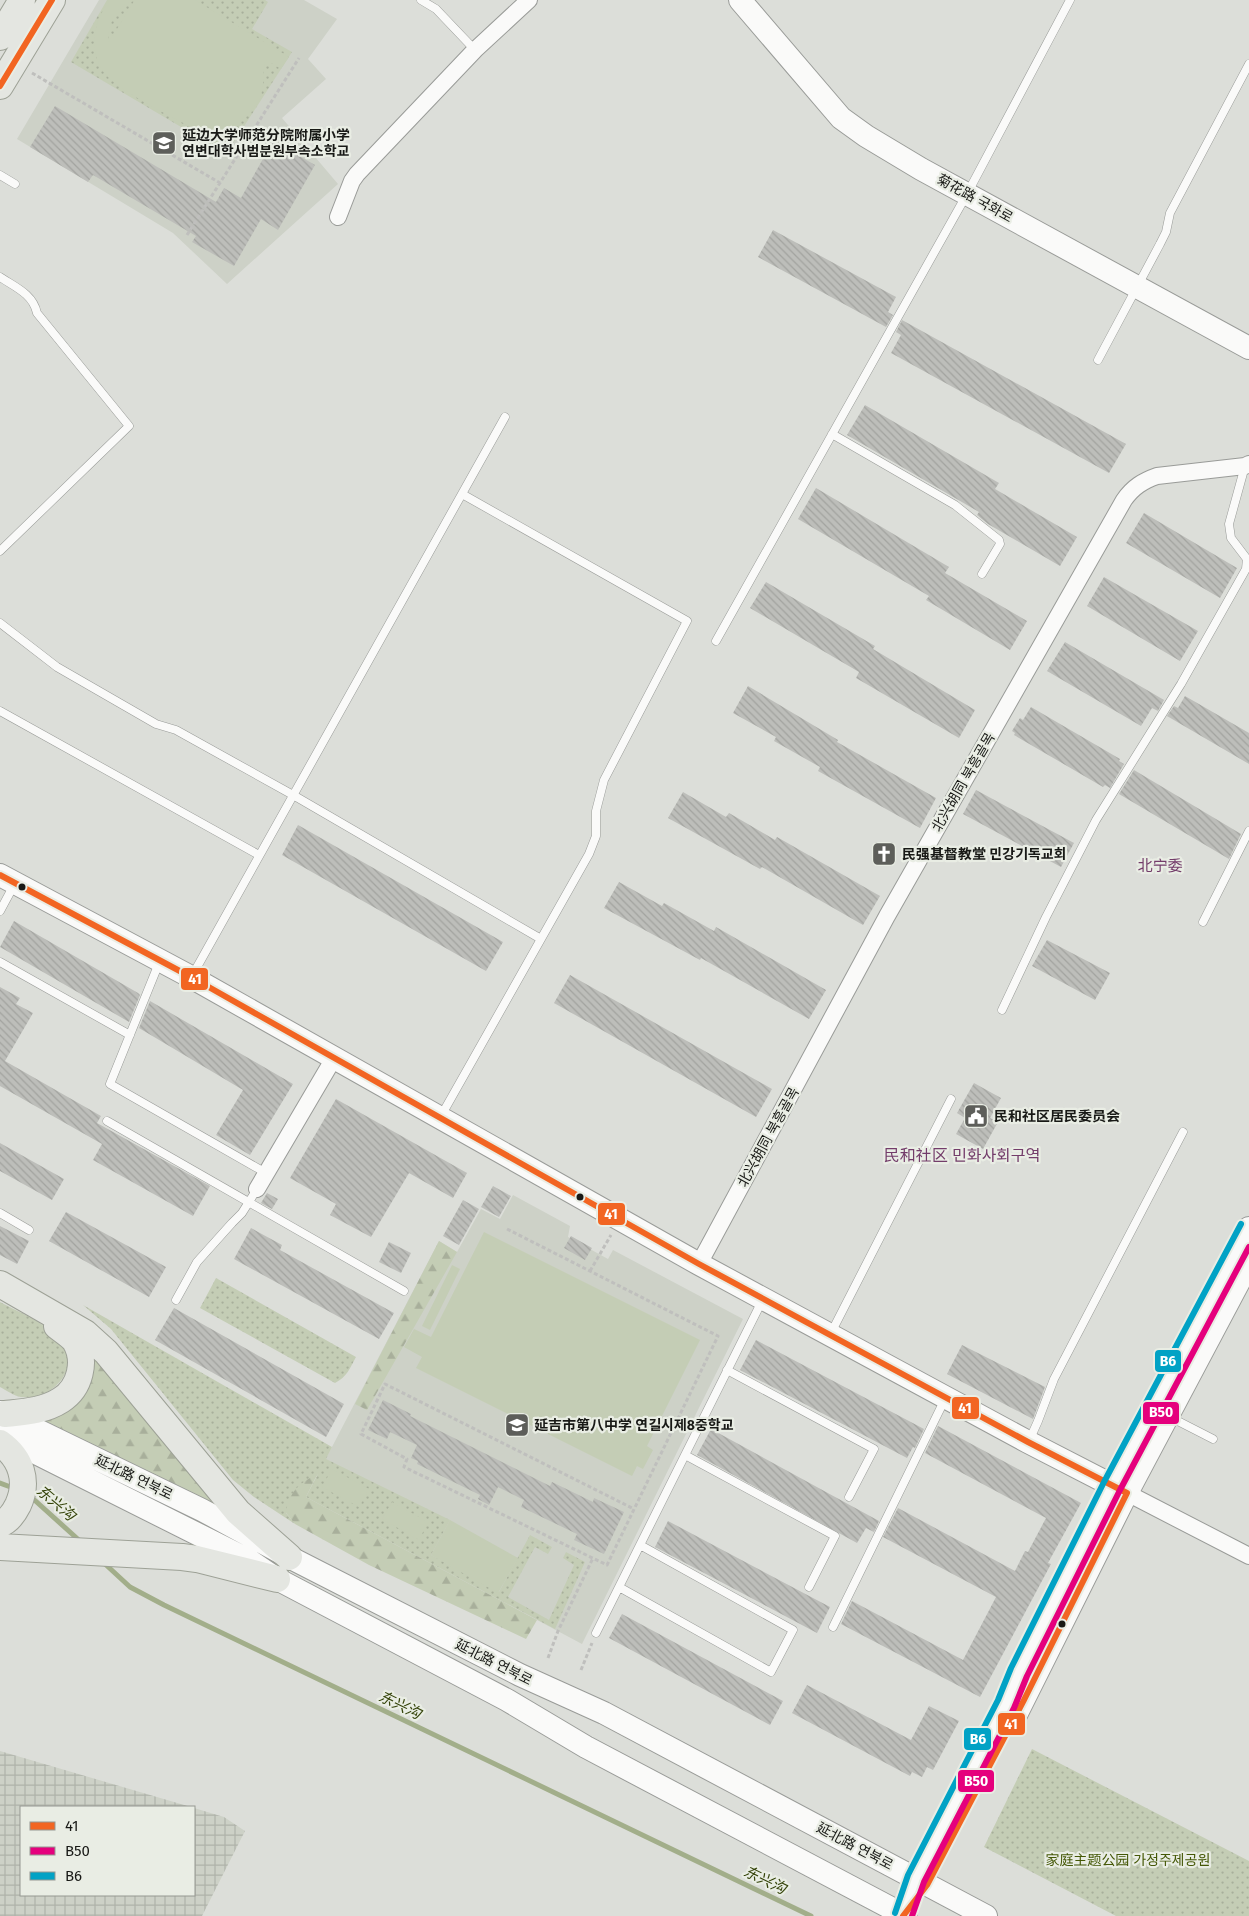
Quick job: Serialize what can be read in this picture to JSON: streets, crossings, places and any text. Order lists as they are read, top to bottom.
{
  "streets": {
    "main road": ["菊花路 국화로", "延北路 연북로"],
    "street": ["北兴胡同 북흥골목"]
  },
  "districts": ["北宁委", "民和社区 민화사회구역"],
  "water": ["东兴沟"],
  "parks": ["家庭主题公园 가정주제공원"],
  "places": {
    "school or university": ["延边大学师范分院附属小学 연변대학사범분원부속소학교", "延吉市第八中学 연길시제8중학교"],
    "church": ["民强基督教堂 민강기독교회"],
    "public building": ["民和社区居民委员会"]
  },
  "lines": ["transit line 41", "transit line B6", "transit line B50"],
  "legend": ["41", "B50", "B6"]
}
